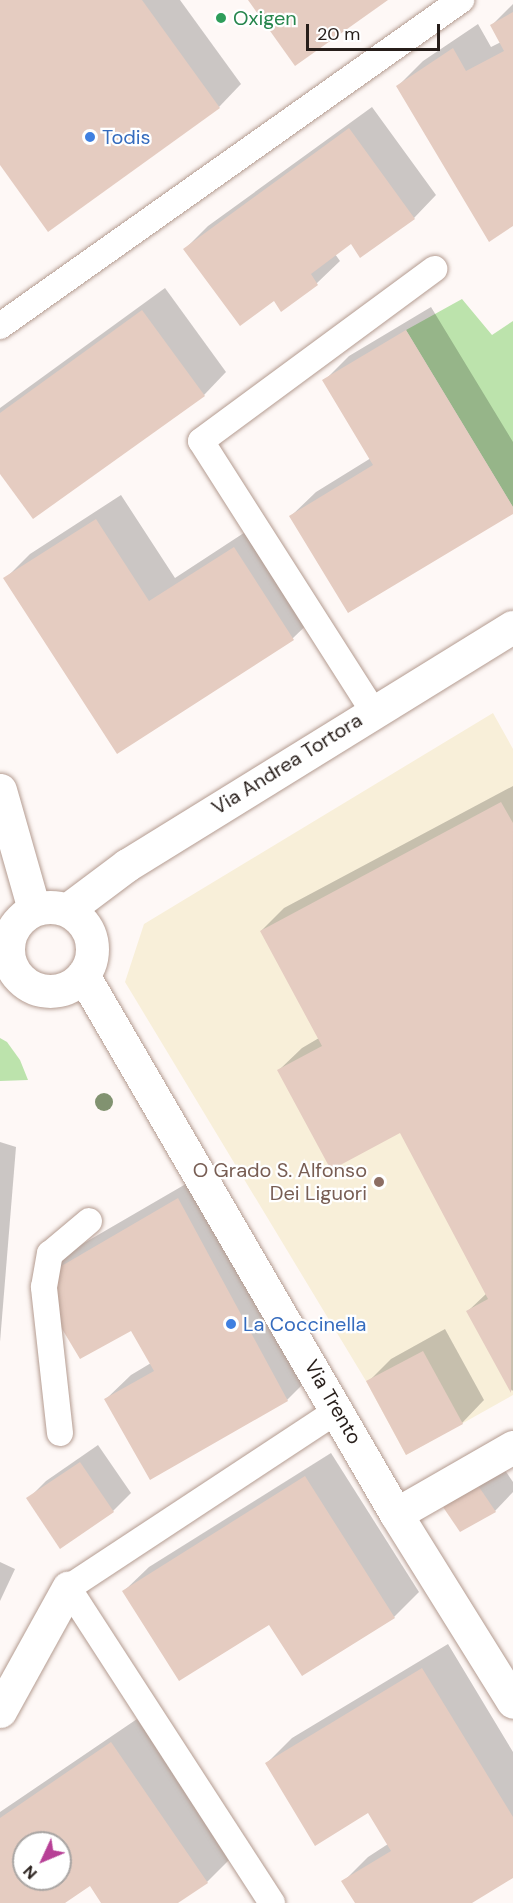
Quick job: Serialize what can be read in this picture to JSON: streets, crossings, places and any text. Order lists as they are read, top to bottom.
{
  "streets": {
    "street": ["Via Andrea Tortora", "Via Trento"]
  },
  "crossings": [
    ["Via Andrea Tortora", "Via Trento"]
  ],
  "places": [
    "Oxigen",
    "Todis",
    "O Grado S. Alfonso Dei Liguori",
    "La Coccinella"
  ],
  "scale_bar": "20 m",
  "north": "bottom left"
}
